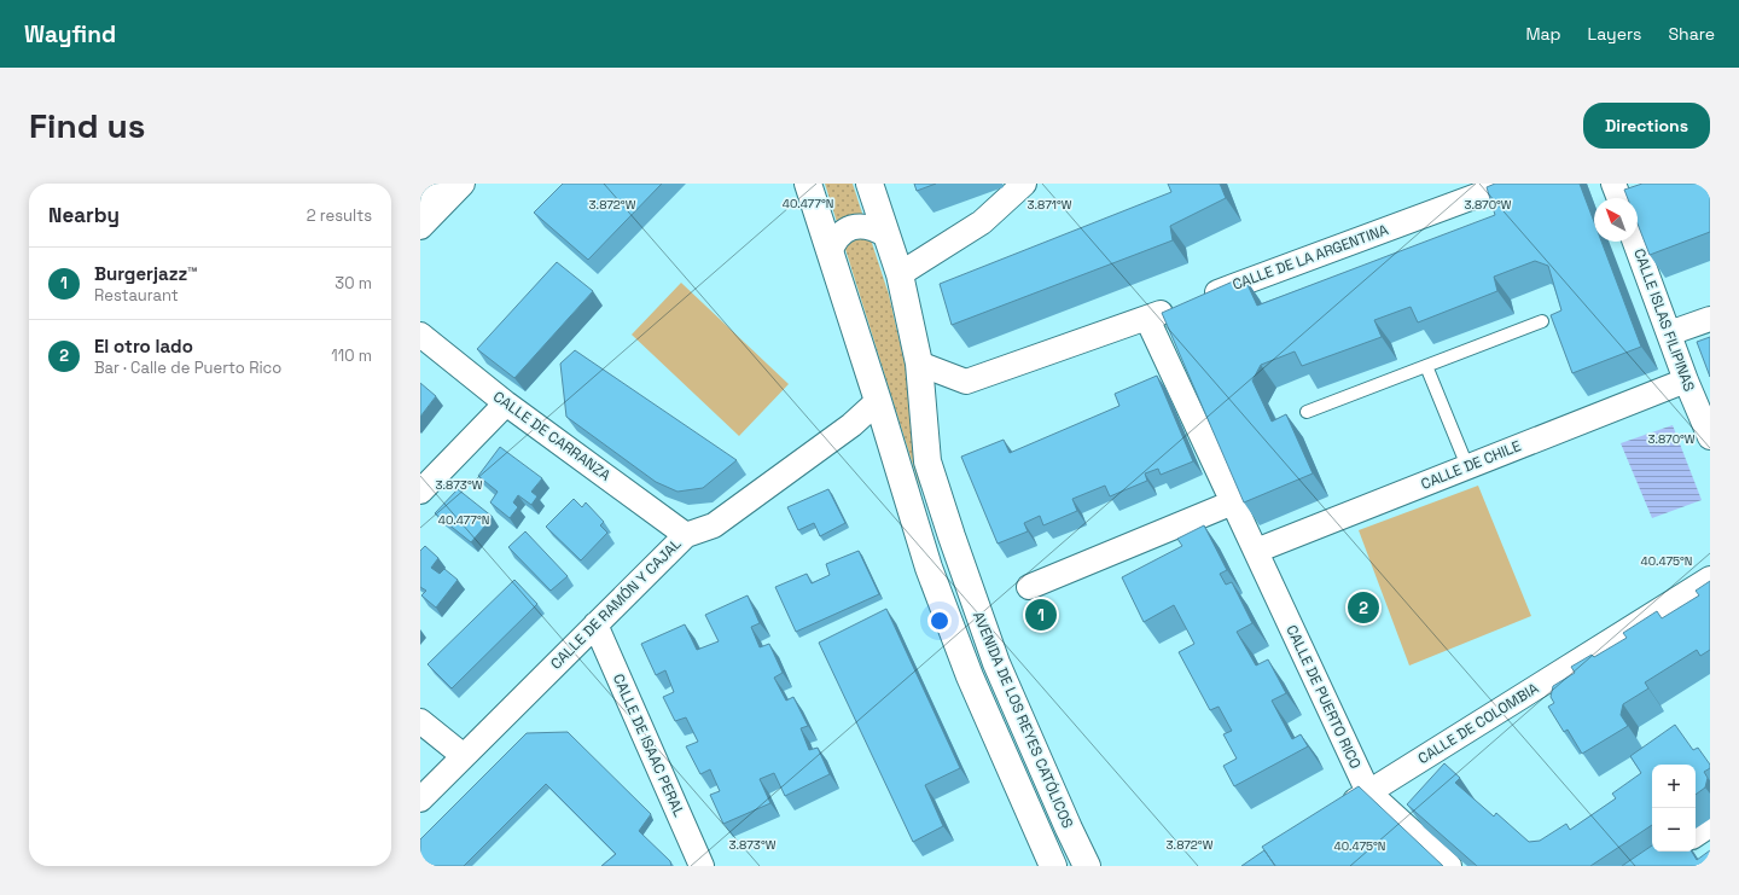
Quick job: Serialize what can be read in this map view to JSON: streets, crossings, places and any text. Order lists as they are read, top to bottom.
{
  "streets": {
    "street": [
      "CALLE DE LA ARGENTINA",
      "CALLE ISLAS FILIPINAS",
      "CALLE DE CARRANZA",
      "CALLE DE CHILE",
      "CALLE DE RAMÓN Y CAJAL",
      "CALLE DE PUERTO RICO",
      "AVENIDA DE LOS REYES CATÓLICOS",
      "CALLE DE COLOMBIA",
      "CALLE DE ISAAC PERAL"
    ]
  },
  "crossings": [
    ["CALLE DE LA ARGENTINA", "CALLE DE PUERTO RICO"],
    ["CALLE DE LA ARGENTINA", "AVENIDA DE LOS REYES CATÓLICOS"],
    ["CALLE ISLAS FILIPINAS", "CALLE DE CHILE"],
    ["CALLE DE CARRANZA", "CALLE DE RAMÓN Y CAJAL"],
    ["CALLE DE CHILE", "CALLE DE PUERTO RICO"],
    ["CALLE DE RAMÓN Y CAJAL", "AVENIDA DE LOS REYES CATÓLICOS"],
    ["CALLE DE RAMÓN Y CAJAL", "CALLE DE ISAAC PERAL"],
    ["CALLE DE PUERTO RICO", "CALLE DE COLOMBIA"]
  ],
  "north": "top left",
  "page": {
    "header": "Wayfind",
    "nav": ["Map", "Layers", "Share"],
    "buttons": "Directions",
    "title": "Find us",
    "heading": ["Nearby", "2 results"],
    "list": [
      {
        "mark": "1",
        "name": "Burgerjazz™",
        "note": "Restaurant",
        "value": "30 m"
      },
      {
        "mark": "2",
        "name": "El otro lado",
        "note": "Bar · Calle de Puerto Rico",
        "value": "110 m"
      }
    ],
    "pins": ["2", "1"],
    "map_buttons": ["+", "−"]
  },
  "coordinates": [
    "40.477°N",
    "3.872°W",
    "3.871°W",
    "3.870°W",
    "3.873°W",
    "40.475°N"
  ]
}
